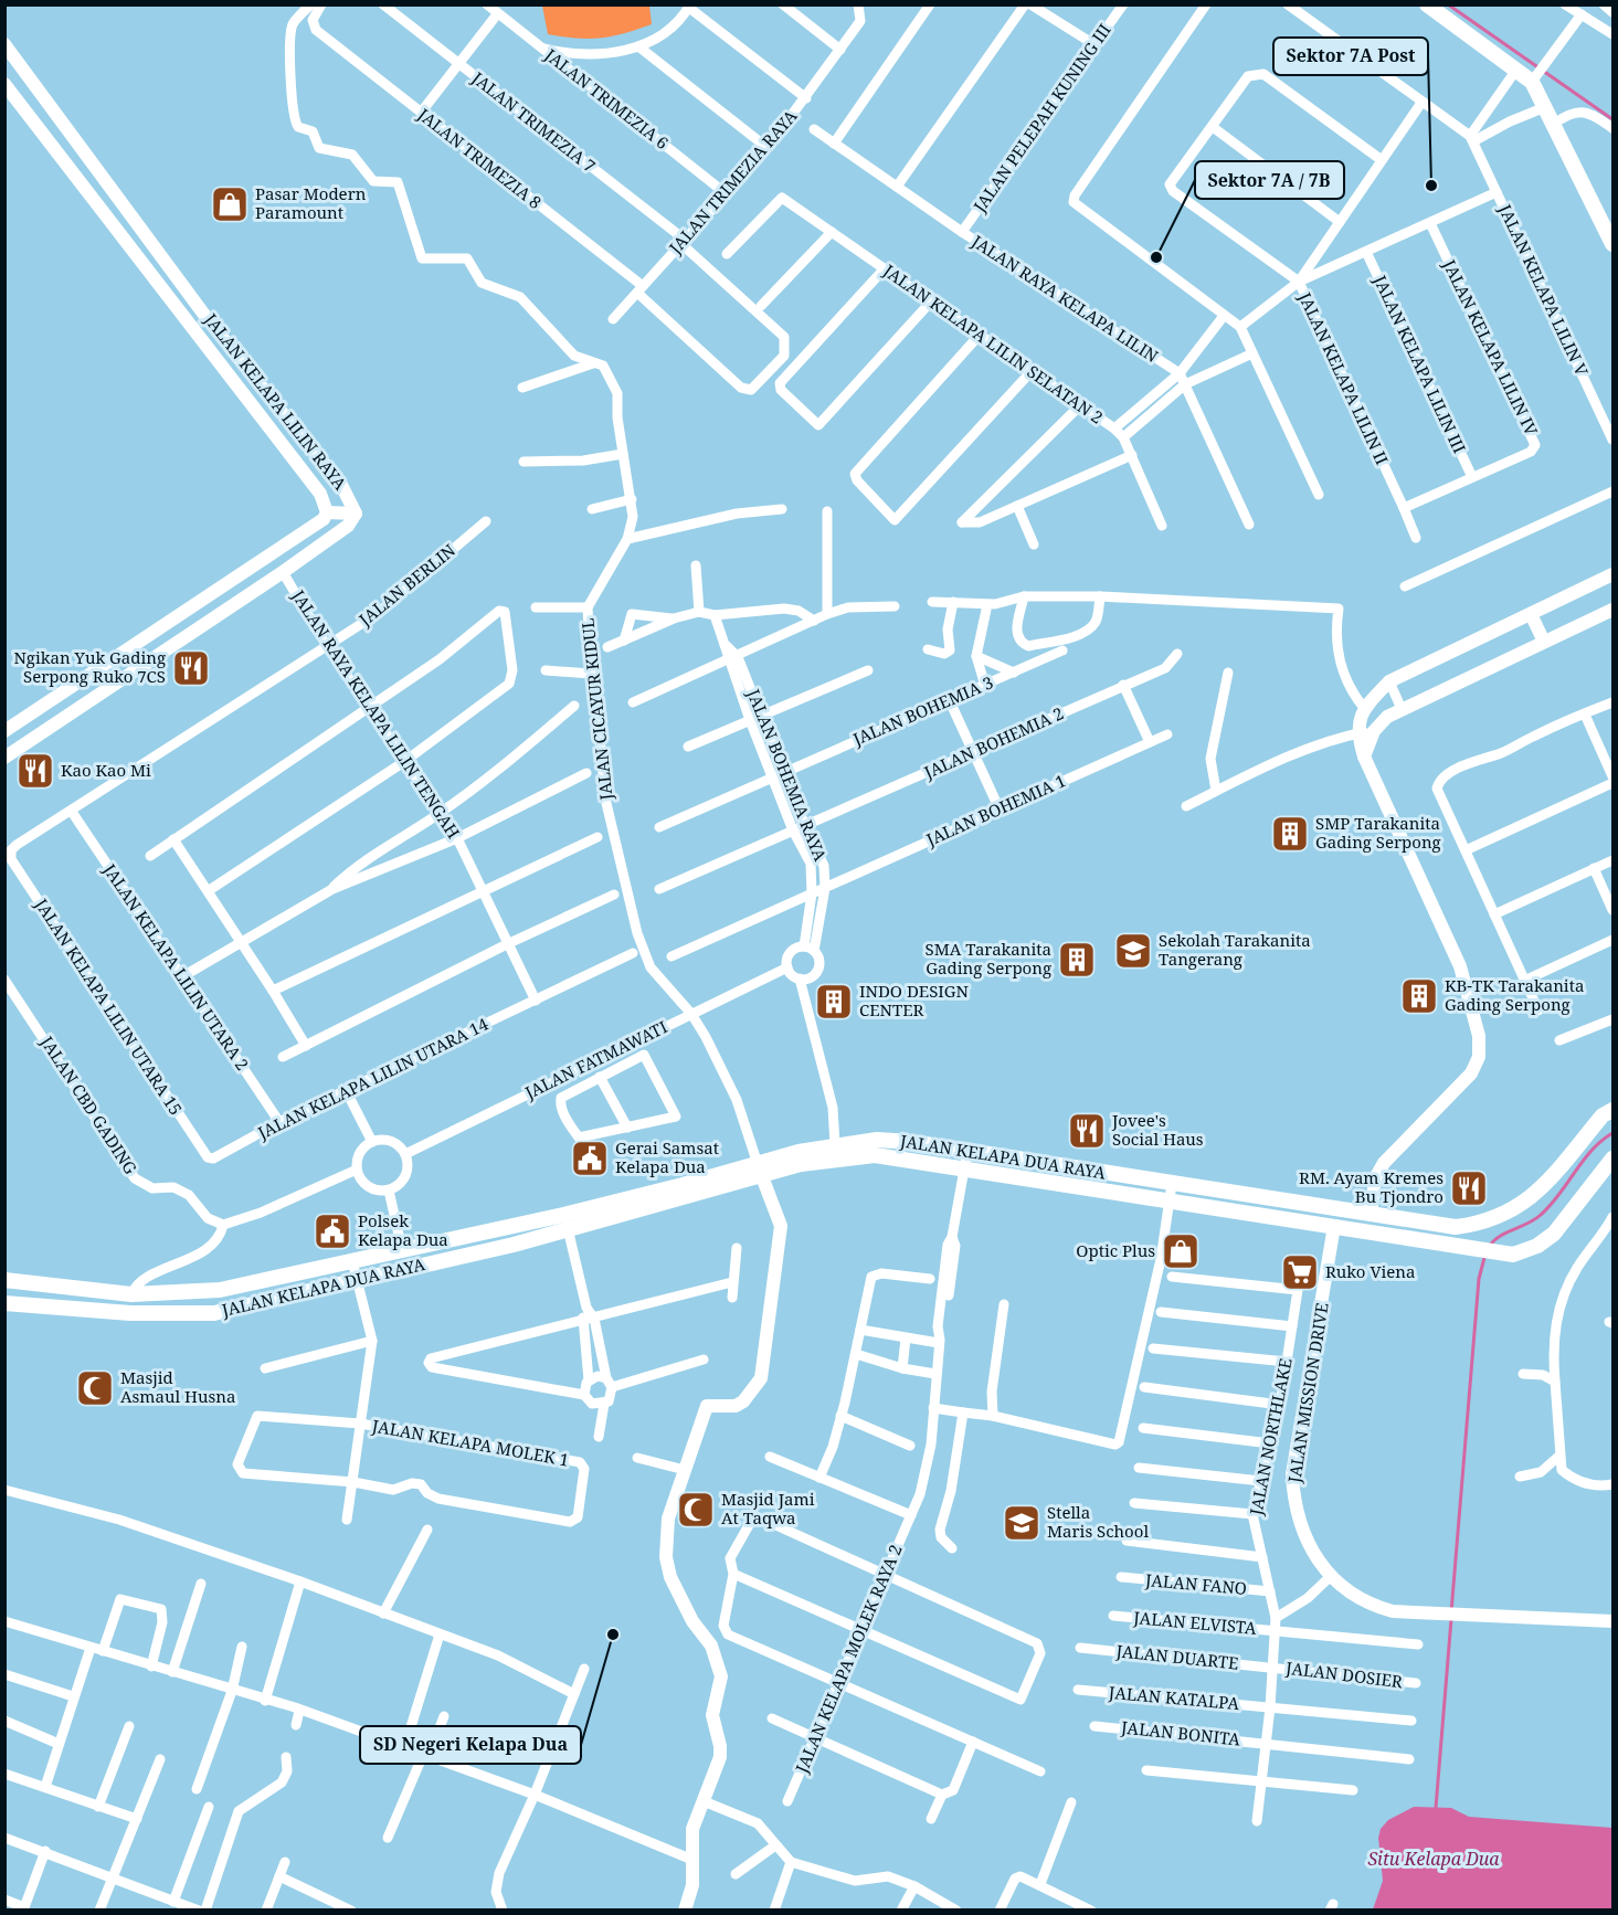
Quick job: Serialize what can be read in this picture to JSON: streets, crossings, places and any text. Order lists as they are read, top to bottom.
{
  "streets": {
    "main road": ["JALAN KELAPA DUA RAYA"],
    "street": [
      "JALAN TRIMEZIA 6",
      "JALAN PELEPAH KUNING III",
      "JALAN TRIMEZIA 7",
      "JALAN TRIMEZIA 8",
      "JALAN TRIMEZIA RAYA",
      "JALAN KELAPA LILIN V",
      "JALAN RAYA KELAPA LILIN",
      "JALAN KELAPA LILIN SELATAN 2",
      "JALAN KELAPA LILIN IV",
      "JALAN KELAPA LILIN III",
      "JALAN KELAPA LILIN II",
      "JALAN KELAPA LILIN RAYA",
      "JALAN BERLIN",
      "JALAN CICAYUR KIDUL",
      "JALAN BOHEMIA 3",
      "JALAN RAYA KELAPA LILIN TENGAH",
      "JALAN BOHEMIA 2",
      "JALAN BOHEMIA RAYA",
      "JALAN BOHEMIA 1",
      "JALAN KELAPA LILIN UTARA 2",
      "JALAN KELAPA LILIN UTARA 15",
      "JALAN FATMAWATI",
      "JALAN KELAPA LILIN UTARA 14",
      "JALAN CBD GADING",
      "JALAN MISSION DRIVE",
      "JALAN NORTHLAKE",
      "JALAN KELAPA MOLEK 1",
      "JALAN FANO",
      "JALAN ELVISTA",
      "JALAN DUARTE",
      "JALAN KELAPA MOLEK RAYA 2",
      "JALAN DOSIER",
      "JALAN KATALPA",
      "JALAN BONITA"
    ]
  },
  "crossings": [
    ["JALAN TRIMEZIA 6", "JALAN TRIMEZIA RAYA"],
    ["JALAN PELEPAH KUNING III", "JALAN RAYA KELAPA LILIN"],
    ["JALAN TRIMEZIA 7", "JALAN TRIMEZIA 8"],
    ["JALAN TRIMEZIA 7", "JALAN TRIMEZIA RAYA"],
    ["JALAN TRIMEZIA 8", "JALAN TRIMEZIA RAYA"],
    ["JALAN KELAPA LILIN IV", "JALAN KELAPA LILIN III"],
    ["JALAN BERLIN", "JALAN RAYA KELAPA LILIN TENGAH"],
    ["JALAN CICAYUR KIDUL", "JALAN FATMAWATI"],
    ["JALAN CICAYUR KIDUL", "JALAN KELAPA DUA RAYA"],
    ["JALAN BOHEMIA 3", "JALAN BOHEMIA RAYA"],
    ["JALAN RAYA KELAPA LILIN TENGAH", "JALAN KELAPA LILIN UTARA 14"],
    ["JALAN BOHEMIA 2", "JALAN BOHEMIA RAYA"],
    ["JALAN BOHEMIA RAYA", "JALAN BOHEMIA 1"],
    ["JALAN BOHEMIA RAYA", "JALAN FATMAWATI"],
    ["JALAN KELAPA LILIN UTARA 2", "JALAN KELAPA LILIN UTARA 15"],
    ["JALAN KELAPA LILIN UTARA 2", "JALAN KELAPA LILIN UTARA 14"],
    ["JALAN KELAPA LILIN UTARA 15", "JALAN KELAPA LILIN UTARA 14"],
    ["JALAN KELAPA DUA RAYA", "JALAN MISSION DRIVE"],
    ["JALAN KELAPA DUA RAYA", "JALAN KELAPA MOLEK RAYA 2"],
    ["JALAN NORTHLAKE", "JALAN FANO"],
    ["JALAN NORTHLAKE", "JALAN ELVISTA"],
    ["JALAN NORTHLAKE", "JALAN DUARTE"],
    ["JALAN NORTHLAKE", "JALAN DOSIER"],
    ["JALAN NORTHLAKE", "JALAN KATALPA"],
    ["JALAN NORTHLAKE", "JALAN BONITA"],
    ["JALAN DUARTE", "JALAN DOSIER"]
  ],
  "water": ["Situ Kelapa Dua"],
  "places": {
    "other": ["Sektor 7A Post", "Sektor 7A / 7B", "SD Negeri Kelapa Dua"],
    "shop": ["Pasar Modern Paramount", "Optic Plus"],
    "restaurant": [
      "Ngikan Yuk Gading Serpong Ruko 7CS",
      "Kao Kao Mi",
      "Jovee's Social Haus",
      "RM. Ayam Kremes Bu Tjondro"
    ],
    "building": [
      "SMP Tarakanita Gading Serpong",
      "SMA Tarakanita Gading Serpong",
      "KB-TK Tarakanita Gading Serpong",
      "INDO DESIGN CENTER"
    ],
    "school or university": ["Sekolah Tarakanita Tangerang", "Stella Maris School"],
    "public building": ["Gerai Samsat Kelapa Dua", "Polsek Kelapa Dua"],
    "supermarket": ["Ruko Viena"],
    "mosque": ["Masjid Asmaul Husna", "Masjid Jami At Taqwa"]
  }
}
